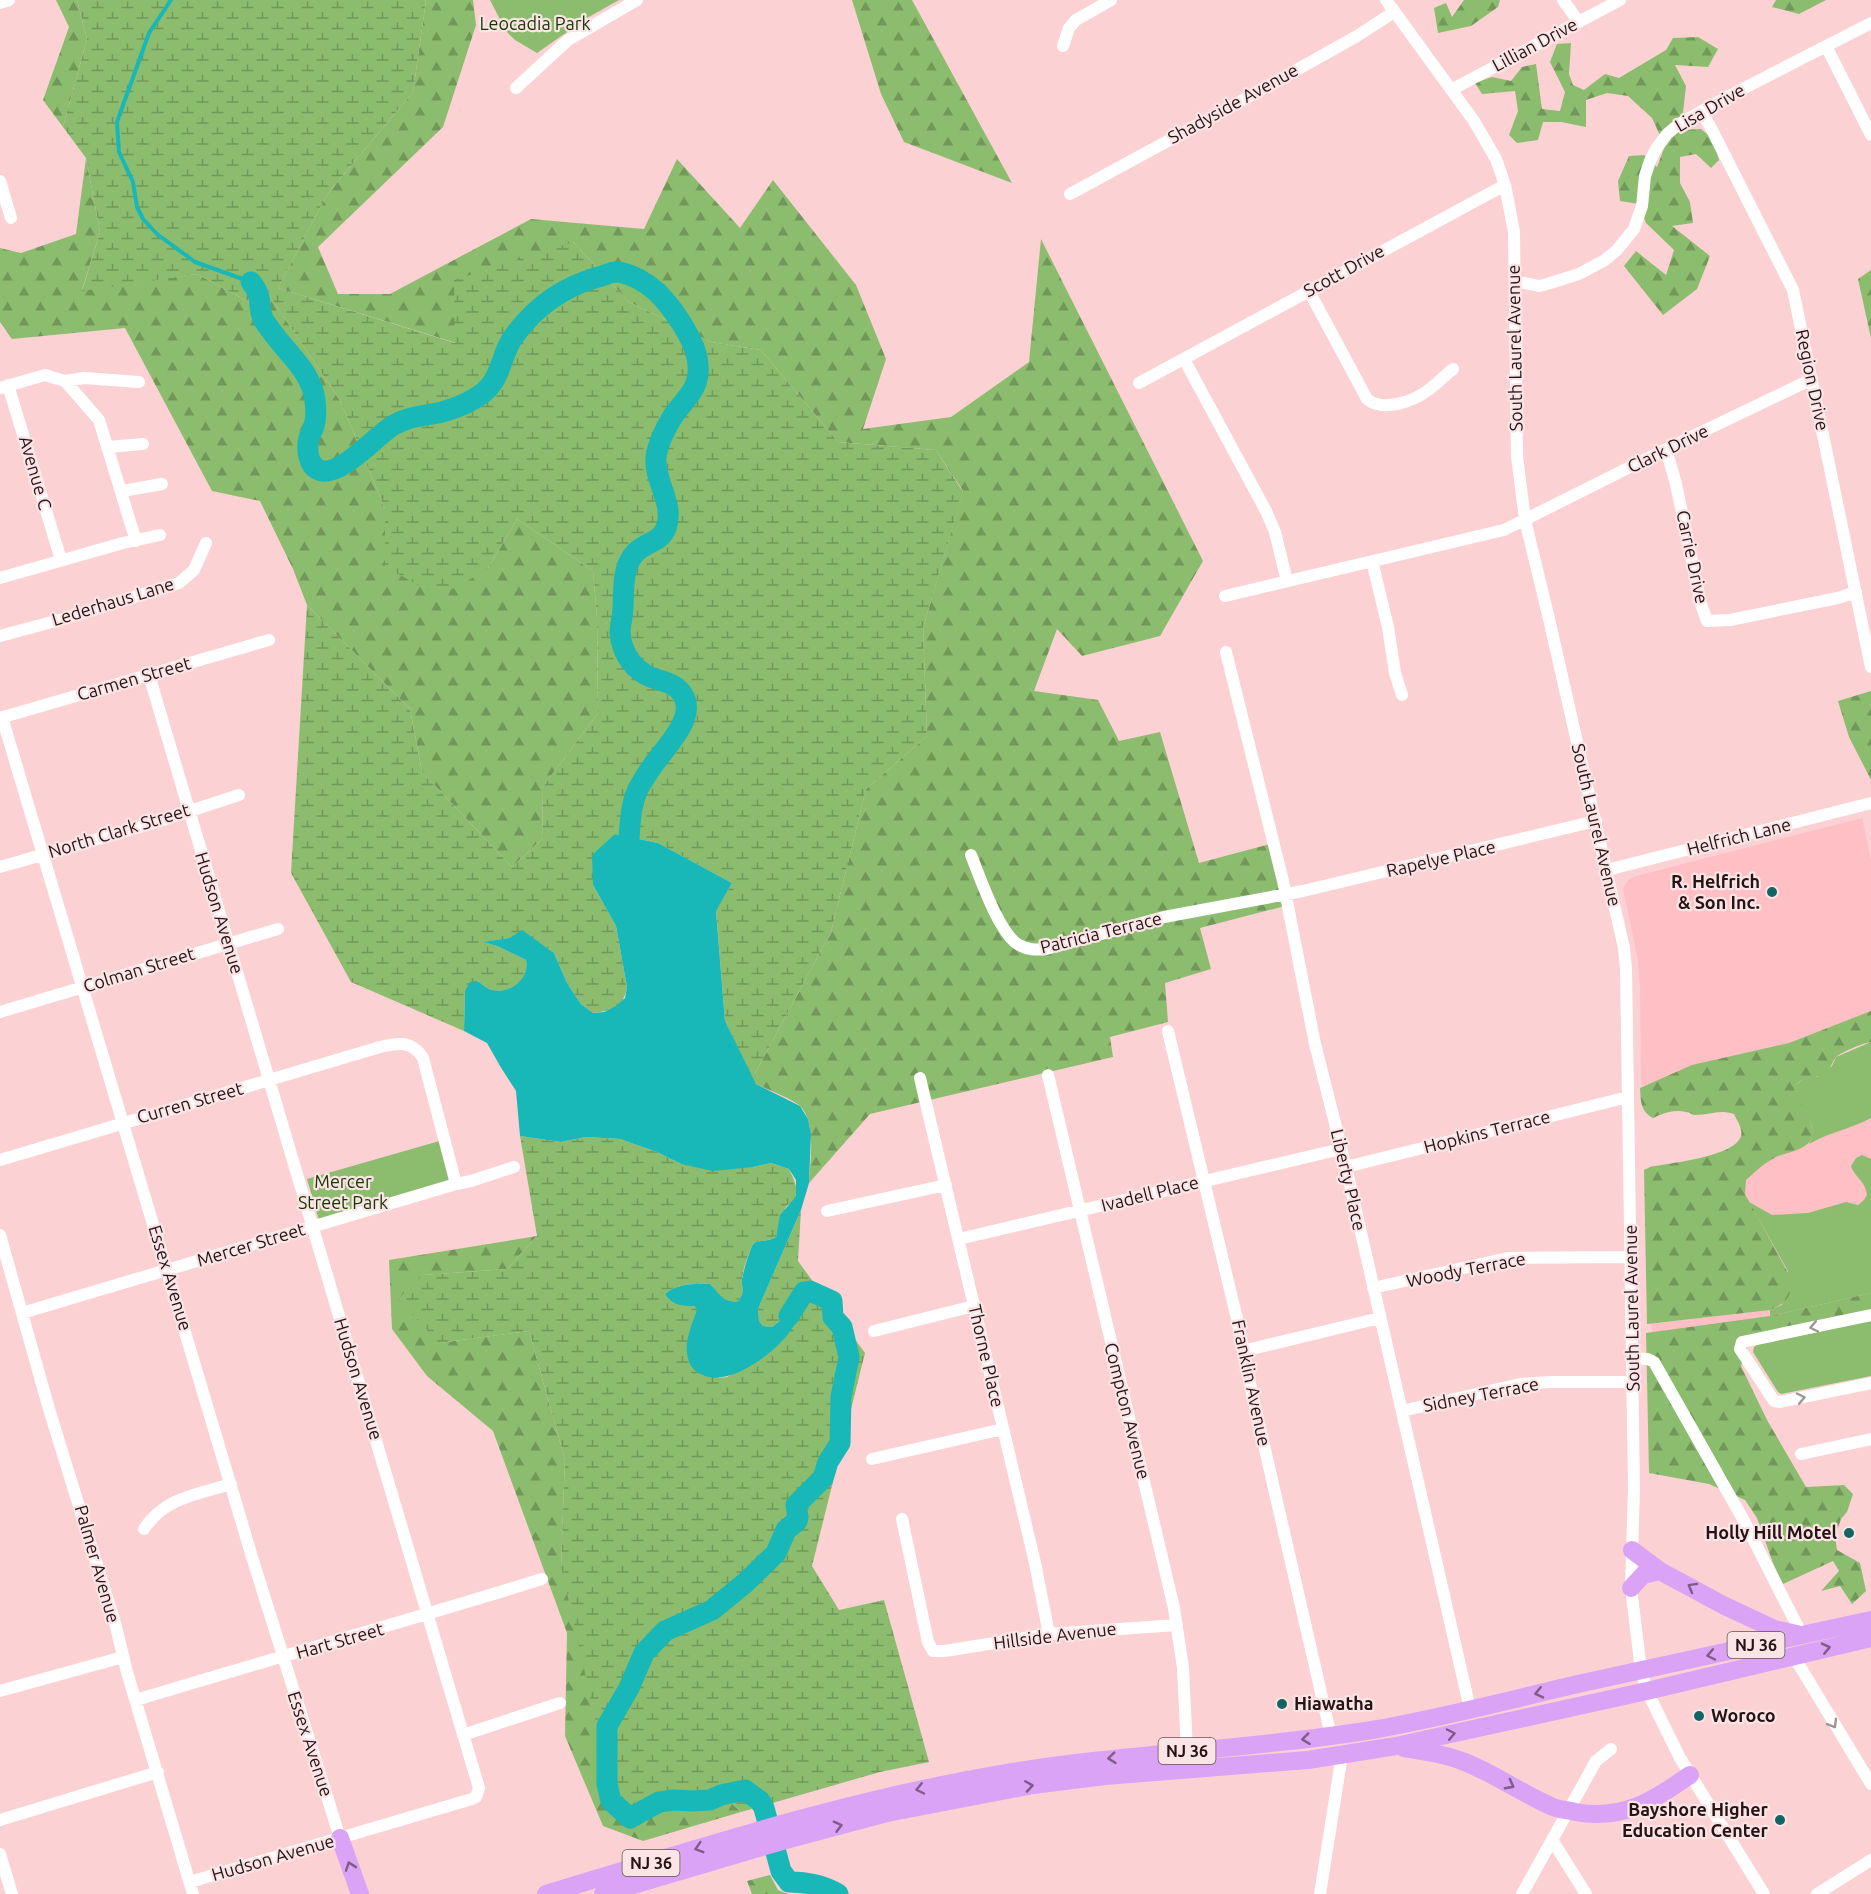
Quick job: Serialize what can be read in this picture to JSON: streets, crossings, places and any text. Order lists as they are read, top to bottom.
{
  "streets": {
    "highway": ["NJ 36"],
    "street": [
      "Lillian Drive",
      "Shadyside Avenue",
      "Lisa Drive",
      "Scott Drive",
      "South Laurel Avenue",
      "Region Drive",
      "Clark Drive",
      "Avenue C",
      "Carrie Drive",
      "Lederhaus Lane",
      "Carmen Street",
      "North Clark Street",
      "Helfrich Lane",
      "Rapelye Place",
      "Hudson Avenue",
      "Patricia Terrace",
      "Colman Street",
      "Curren Street",
      "Hopkins Terrace",
      "Liberty Place",
      "Ivadell Place",
      "Mercer Street",
      "Woody Terrace",
      "Essex Avenue",
      "Thorne Place",
      "Franklin Avenue",
      "Sidney Terrace",
      "Compton Avenue",
      "Palmer Avenue",
      "Hillside Avenue",
      "Hart Street"
    ]
  },
  "crossings": [
    ["Lillian Drive", "South Laurel Avenue"],
    ["Shadyside Avenue", "South Laurel Avenue"],
    ["Lisa Drive", "South Laurel Avenue"],
    ["Lisa Drive", "Region Drive"],
    ["Scott Drive", "South Laurel Avenue"],
    ["South Laurel Avenue", "Clark Drive"],
    ["South Laurel Avenue", "Helfrich Lane"],
    ["South Laurel Avenue", "Rapelye Place"],
    ["South Laurel Avenue", "Hopkins Terrace"],
    ["South Laurel Avenue", "Woody Terrace"],
    ["South Laurel Avenue", "Sidney Terrace"],
    ["South Laurel Avenue", "NJ 36"],
    ["Region Drive", "Clark Drive"],
    ["Region Drive", "Carrie Drive"],
    ["Clark Drive", "Carrie Drive"],
    ["Carmen Street", "Hudson Avenue"],
    ["Carmen Street", "Essex Avenue"],
    ["North Clark Street", "Hudson Avenue"],
    ["North Clark Street", "Essex Avenue"],
    ["Rapelye Place", "Patricia Terrace"],
    ["Rapelye Place", "Liberty Place"],
    ["Hudson Avenue", "Colman Street"],
    ["Hudson Avenue", "Curren Street"],
    ["Hudson Avenue", "Mercer Street"],
    ["Hudson Avenue", "Essex Avenue"],
    ["Hudson Avenue", "Palmer Avenue"],
    ["Hudson Avenue", "Hart Street"],
    ["Patricia Terrace", "Liberty Place"],
    ["Colman Street", "Essex Avenue"],
    ["Curren Street", "Mercer Street"],
    ["Curren Street", "Essex Avenue"],
    ["Hopkins Terrace", "Liberty Place"],
    ["Liberty Place", "Ivadell Place"],
    ["Liberty Place", "Woody Terrace"],
    ["Liberty Place", "Sidney Terrace"],
    ["Liberty Place", "NJ 36"],
    ["Ivadell Place", "Thorne Place"],
    ["Ivadell Place", "Franklin Avenue"],
    ["Ivadell Place", "Compton Avenue"],
    ["Mercer Street", "Essex Avenue"],
    ["Mercer Street", "Palmer Avenue"],
    ["Essex Avenue", "Hart Street"],
    ["Thorne Place", "Hillside Avenue"],
    ["Franklin Avenue", "NJ 36"],
    ["Compton Avenue", "Hillside Avenue"],
    ["Compton Avenue", "NJ 36"],
    ["Palmer Avenue", "Hart Street"]
  ],
  "parks": ["Leocadia Park", "Mercer Street Park"],
  "places": [
    "R. Helfrich & Son Inc.",
    "Holly Hill Motel",
    "Hiawatha",
    "Woroco",
    "Bayshore Higher Education Center"
  ]
}
